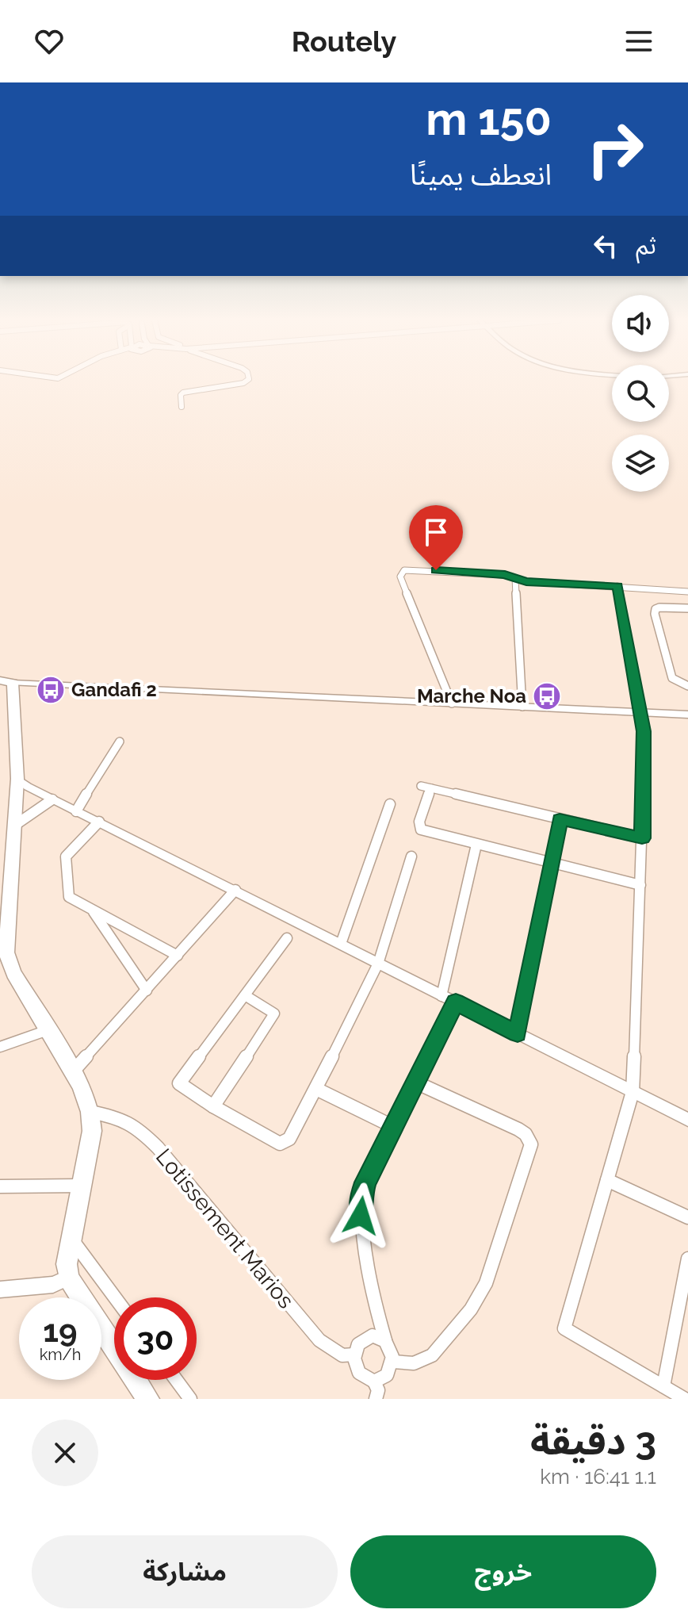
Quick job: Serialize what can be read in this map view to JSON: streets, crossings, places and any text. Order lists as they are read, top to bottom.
{
  "streets": {
    "street": ["Lotissement Marios"]
  },
  "places": {
    "bus stop": ["Gandafi 2", "Marche Noa"]
  },
  "page": {
    "header": "Routely",
    "turn": ["150 m", "انعطف يمينًا"],
    "then": "ثم",
    "speed": "19 km/h",
    "limit": "30",
    "heading": ["3 دقيقة", "1.1 km · 16:41"],
    "buttons": ["خروج", "مشاركة"]
  }
}
